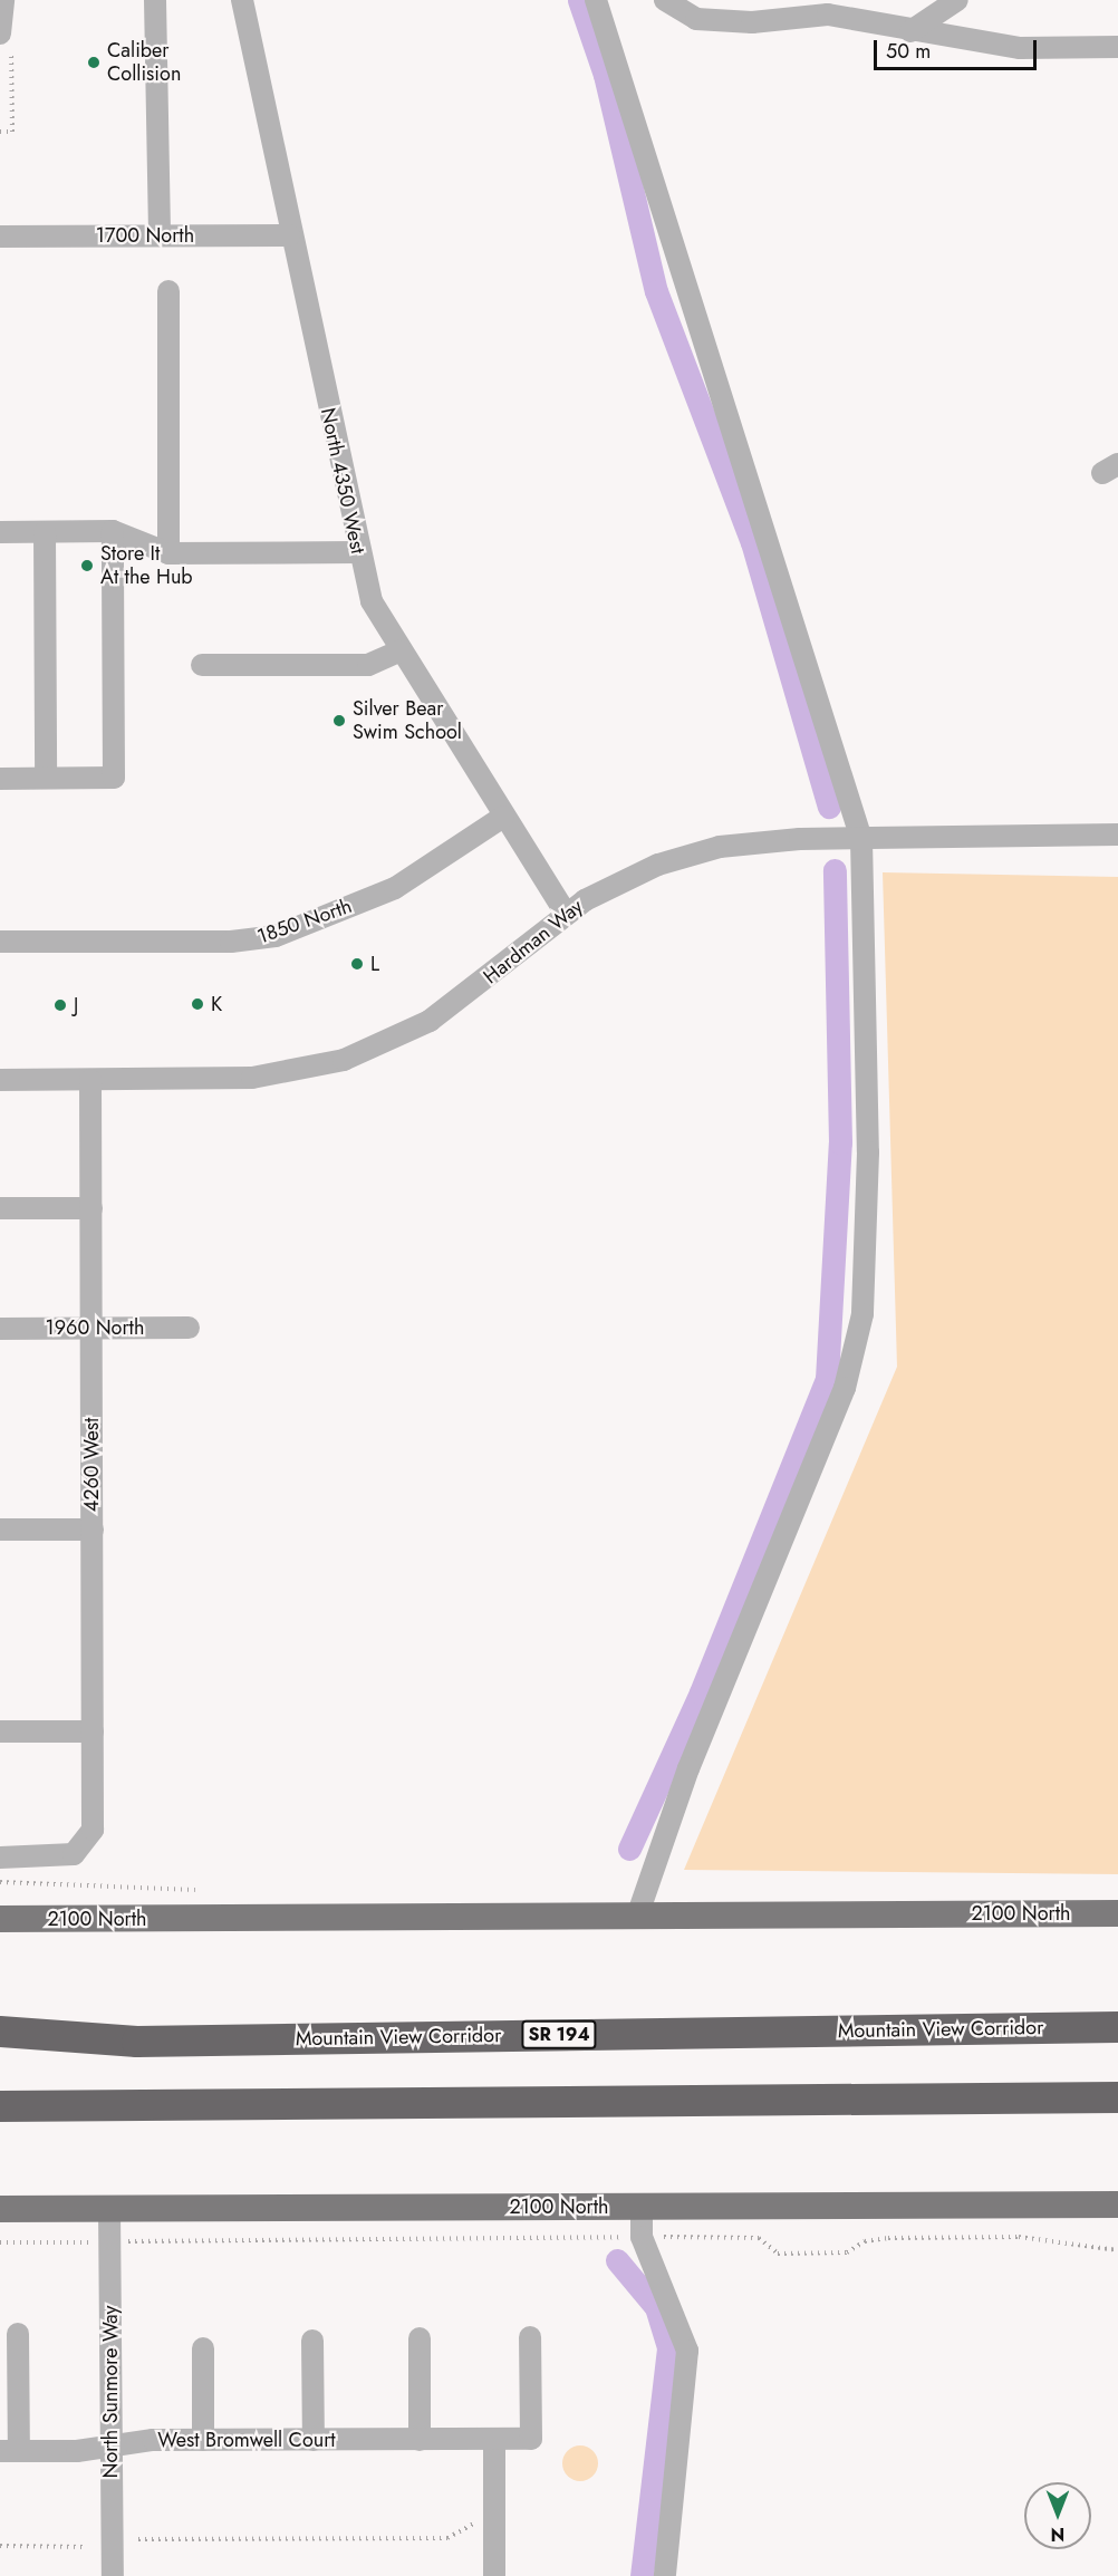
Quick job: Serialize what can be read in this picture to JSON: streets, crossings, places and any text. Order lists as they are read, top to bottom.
{
  "streets": {
    "highway": ["Mountain View Corridor", "SR 194"],
    "main road": ["2100 North"],
    "street": [
      "1700 North",
      "North 4350 West",
      "1850 North",
      "Hardman Way",
      "1960 North",
      "4260 West",
      "North Sunmore Way",
      "West Bromwell Court"
    ]
  },
  "crossings": [
    ["1700 North", "North 4350 West"],
    ["North 4350 West", "1850 North"],
    ["North 4350 West", "Hardman Way"],
    ["Hardman Way", "4260 West"],
    ["1960 North", "4260 West"],
    ["2100 North", "North Sunmore Way"],
    ["North Sunmore Way", "West Bromwell Court"]
  ],
  "places": [
    "Caliber Collision",
    "Store It At the Hub",
    "Silver Bear Swim School",
    "L",
    "K",
    "J"
  ],
  "scale_bar": "50 m",
  "north": "bottom"
}
